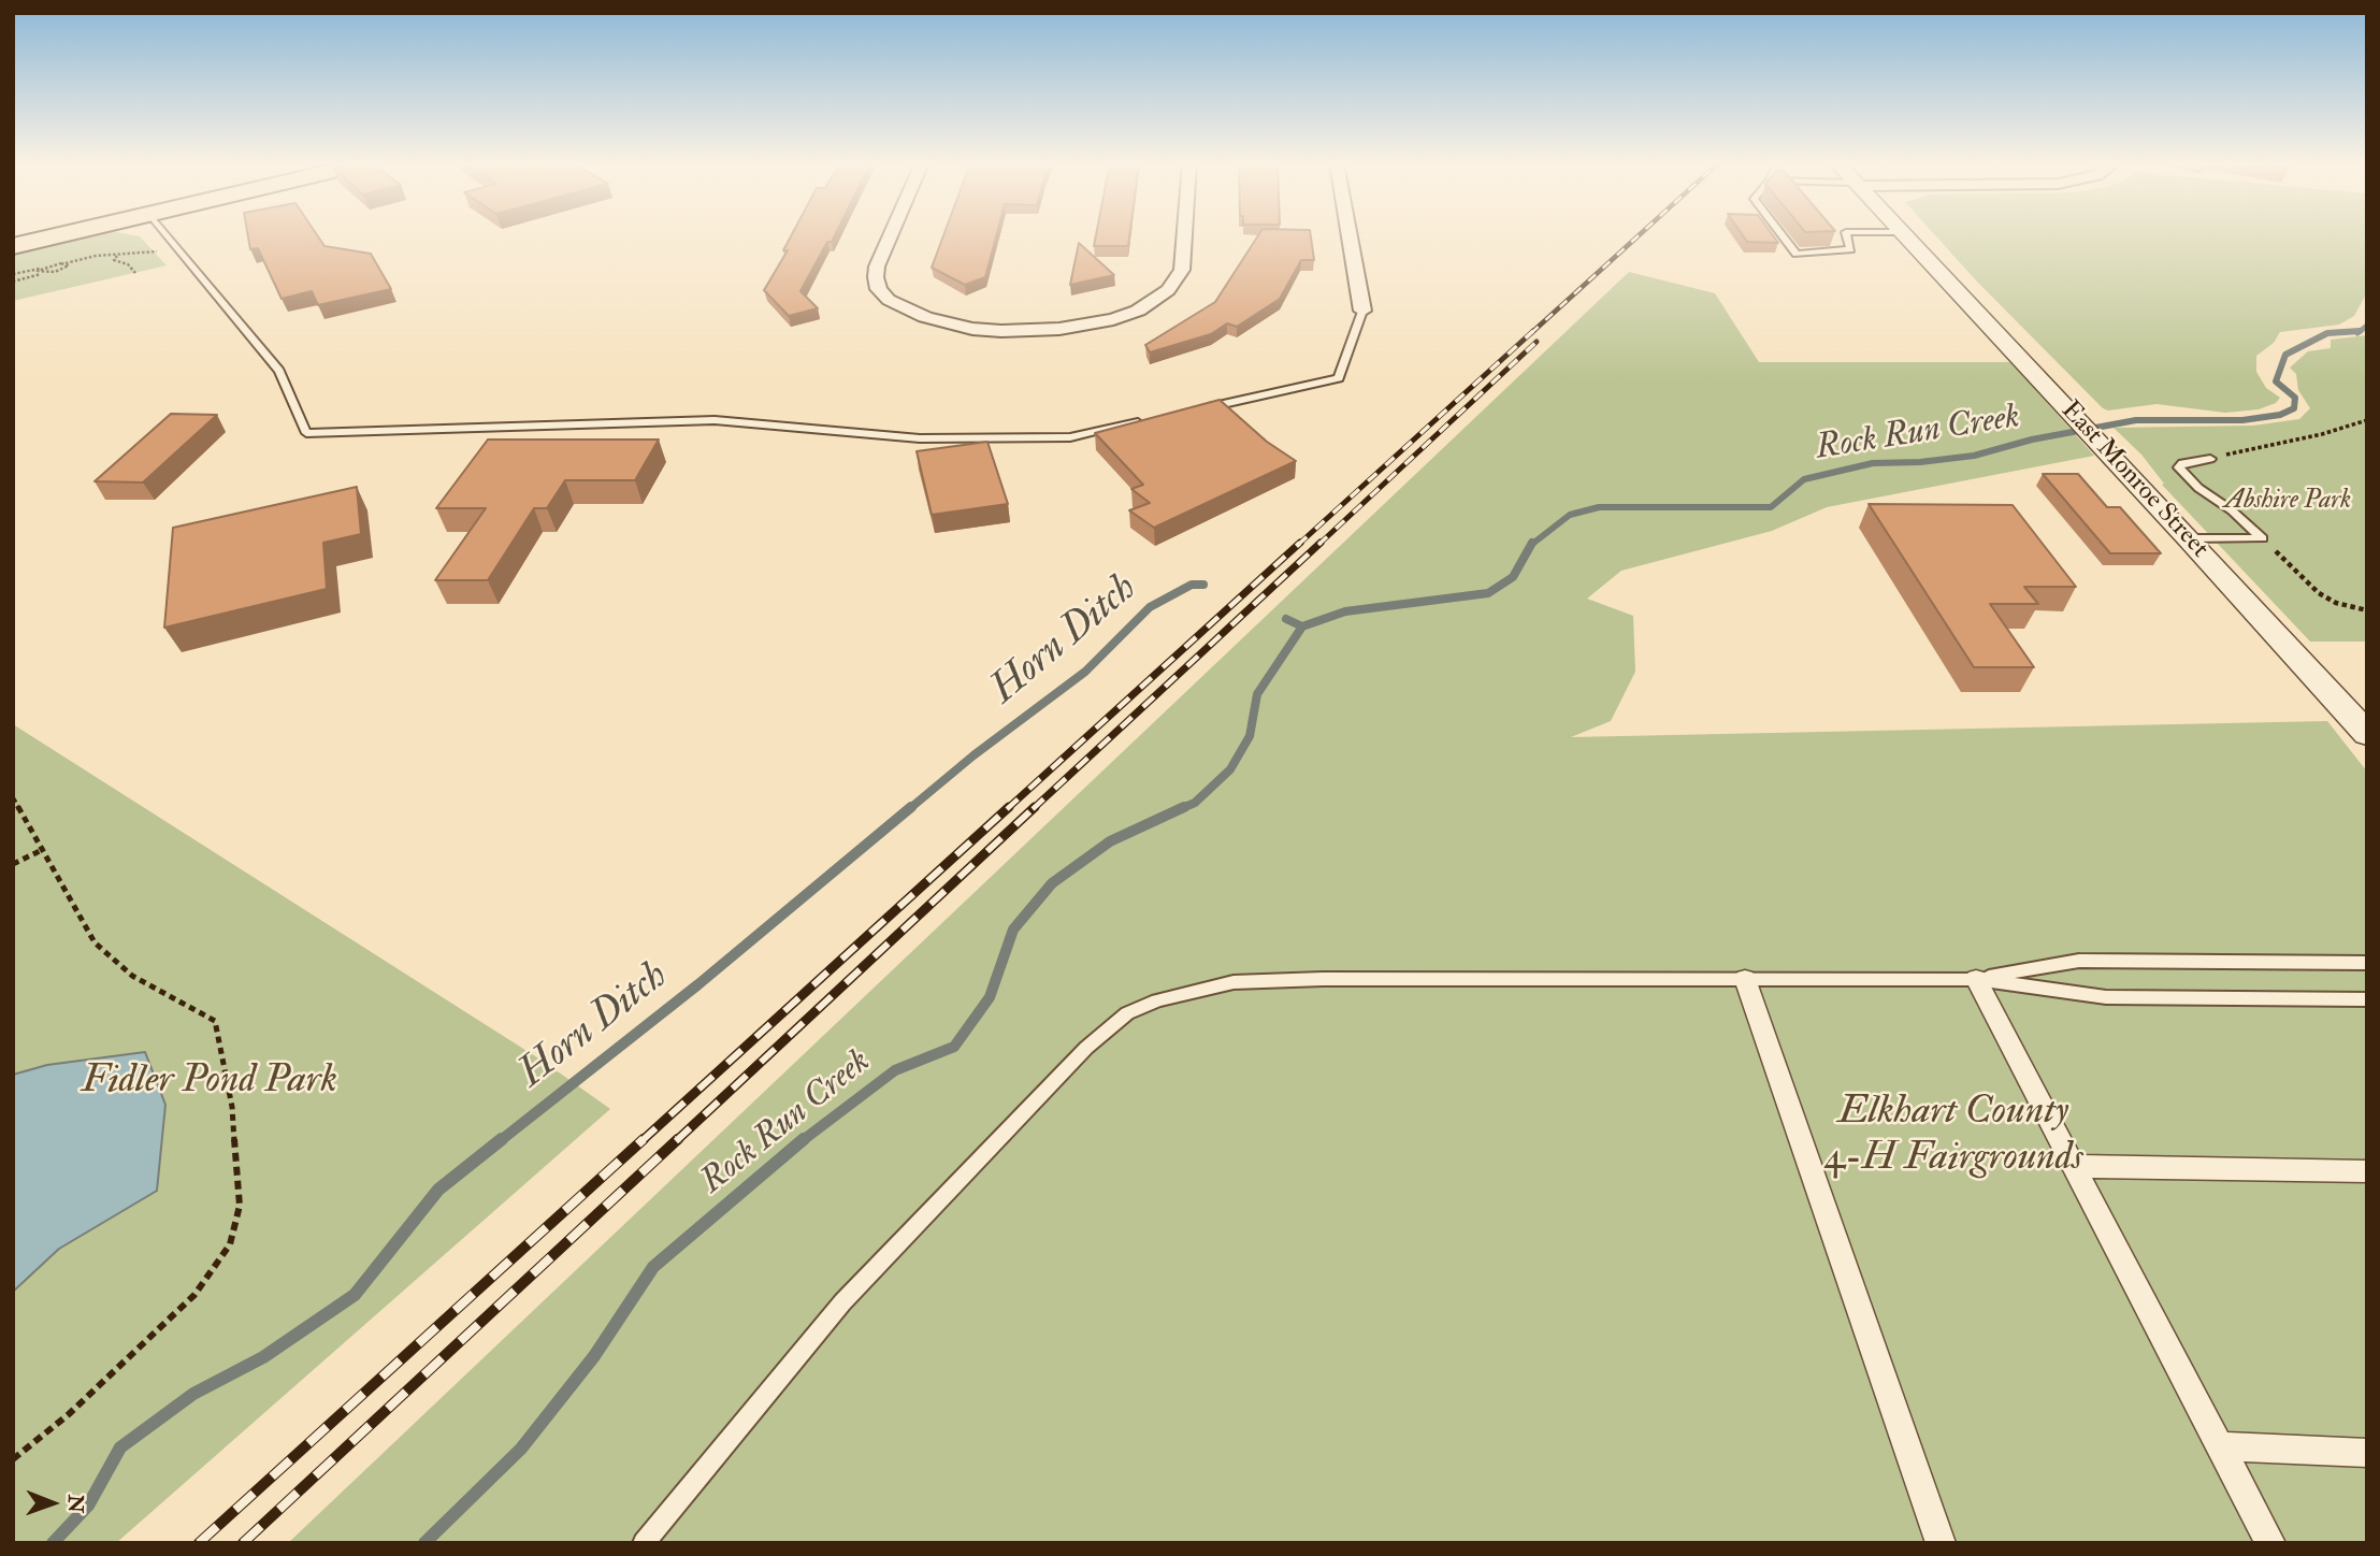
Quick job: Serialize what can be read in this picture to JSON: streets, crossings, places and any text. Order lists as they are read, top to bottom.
{
  "streets": {
    "street": ["East Monroe Street"]
  },
  "water": ["Rock Run Creek", "Horn Ditch"],
  "parks": ["Abshire Park", "Fidler Pond Park", "Elkhart County 4-H Fairgrounds"],
  "north": "right"
}
